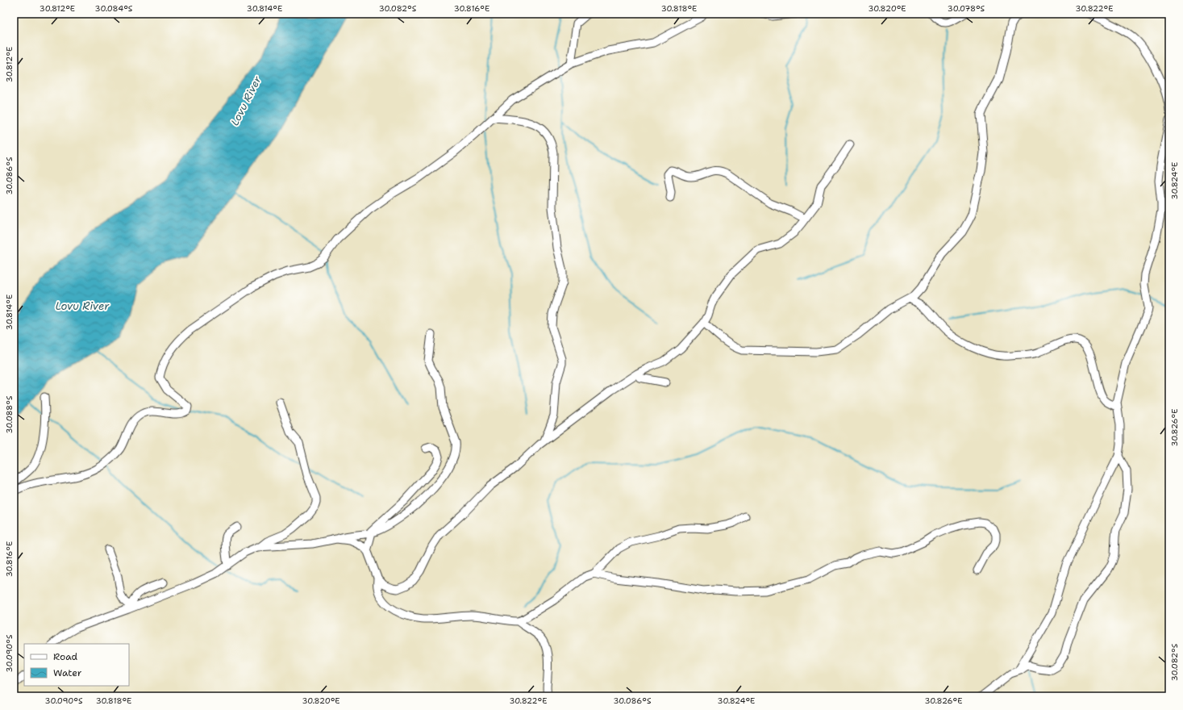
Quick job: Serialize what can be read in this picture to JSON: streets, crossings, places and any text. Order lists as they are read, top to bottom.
{
  "water": ["Lovu River"],
  "legend": ["Road", "Water"],
  "coordinates": [
    "30.812°E",
    "30.084°S",
    "30.814°E",
    "30.082°S",
    "30.816°E",
    "30.818°E",
    "30.820°E",
    "30.078°S",
    "30.822°E",
    "30.086°S",
    "30.824°E",
    "30.088°S",
    "30.826°E",
    "30.090°S"
  ]
}
